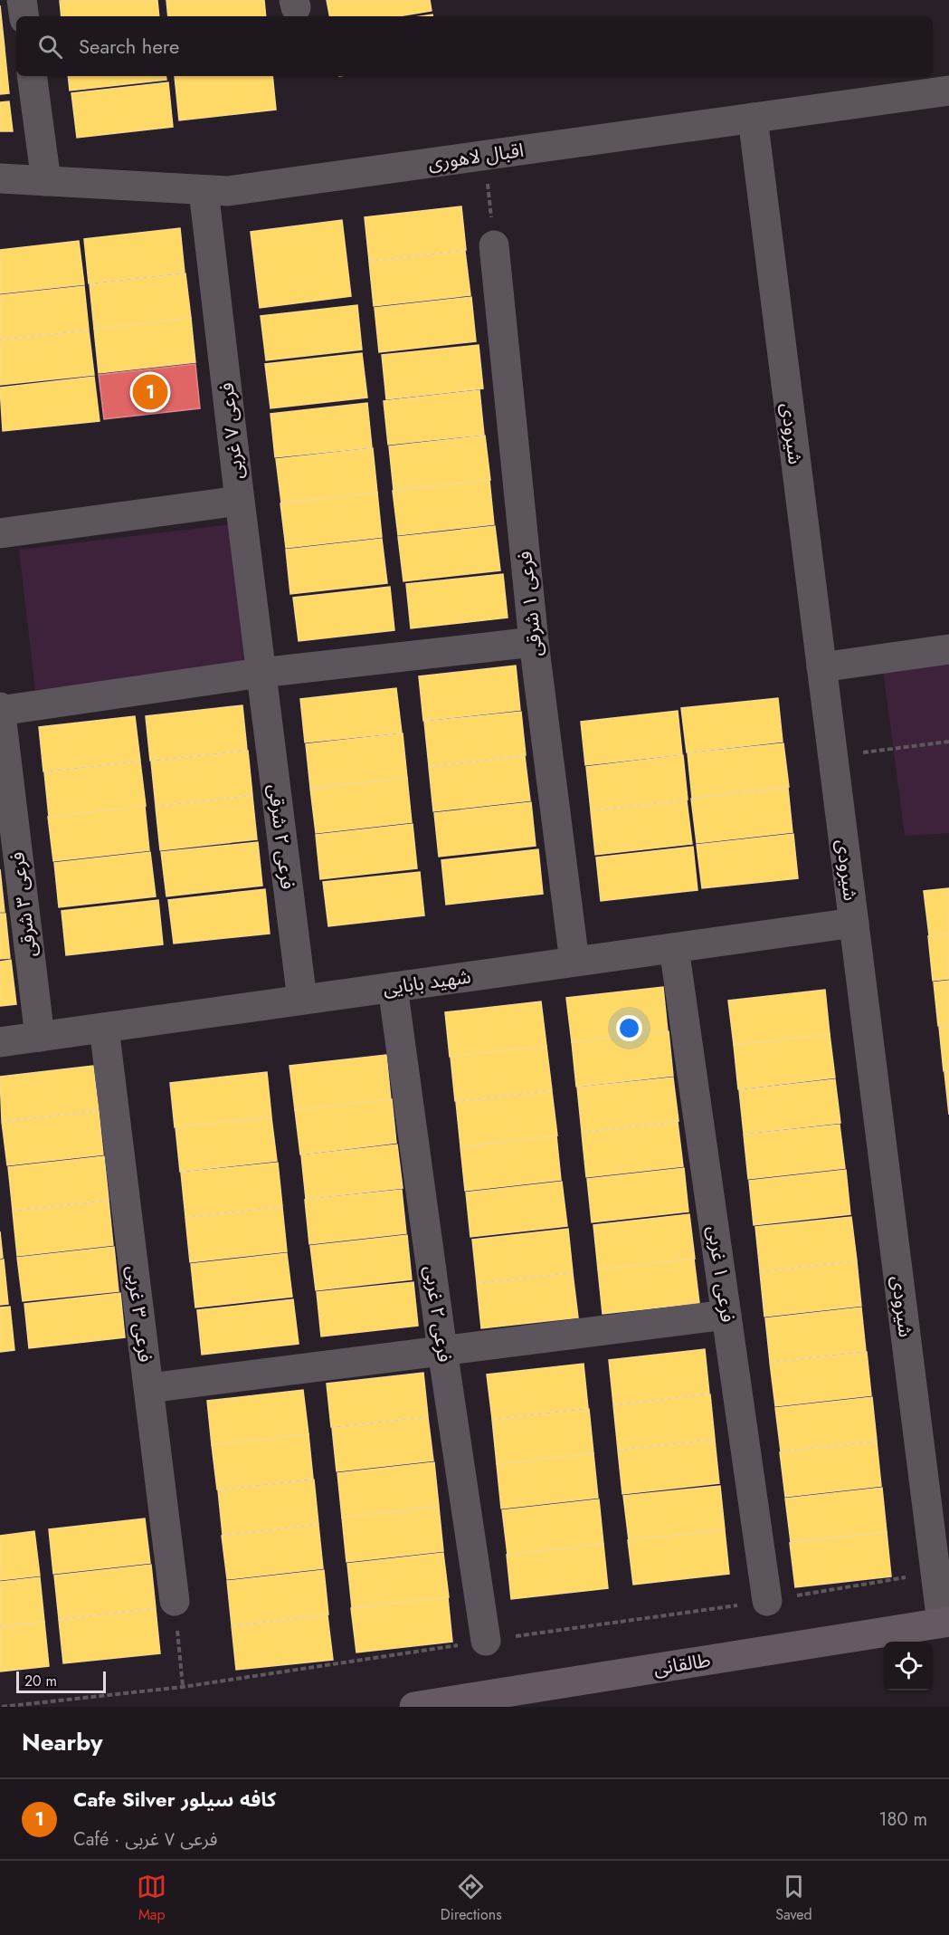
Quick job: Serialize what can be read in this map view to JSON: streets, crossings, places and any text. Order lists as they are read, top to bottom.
{
  "streets": {
    "main road": ["طالقانی"],
    "street": [
      "اقبال لاهوری",
      "فرعی ۷ غربی",
      "شیرودی",
      "فرعی ۱ شرقی",
      "فرعی ۲ شرقی",
      "فرعی ۳ شرقی",
      "شهید بابایی",
      "فرعی ۱ غربی",
      "فرعی ۳ غربی",
      "فرعی ۲ غربی"
    ]
  },
  "crossings": [
    ["اقبال لاهوری", "فرعی ۷ غربی"],
    ["اقبال لاهوری", "شیرودی"],
    ["فرعی ۷ غربی", "فرعی ۲ شرقی"],
    ["شیرودی", "شهید بابایی"],
    ["شیرودی", "طالقانی"],
    ["فرعی ۱ شرقی", "شهید بابایی"],
    ["فرعی ۲ شرقی", "شهید بابایی"],
    ["فرعی ۳ شرقی", "شهید بابایی"],
    ["شهید بابایی", "فرعی ۱ غربی"],
    ["شهید بابایی", "فرعی ۳ غربی"],
    ["شهید بابایی", "فرعی ۲ غربی"]
  ],
  "scale_bar": "20 m",
  "page": {
    "search": "Search here",
    "pins": "1",
    "scale": "20 m",
    "heading": "Nearby",
    "list": [
      {
        "mark": "1",
        "name": "Cafe Silver کافه سیلور",
        "note": "Café · فرعی ۷ غربی",
        "value": "180 m"
      }
    ],
    "nav": ["Map", "Directions", "Saved"]
  }
}
